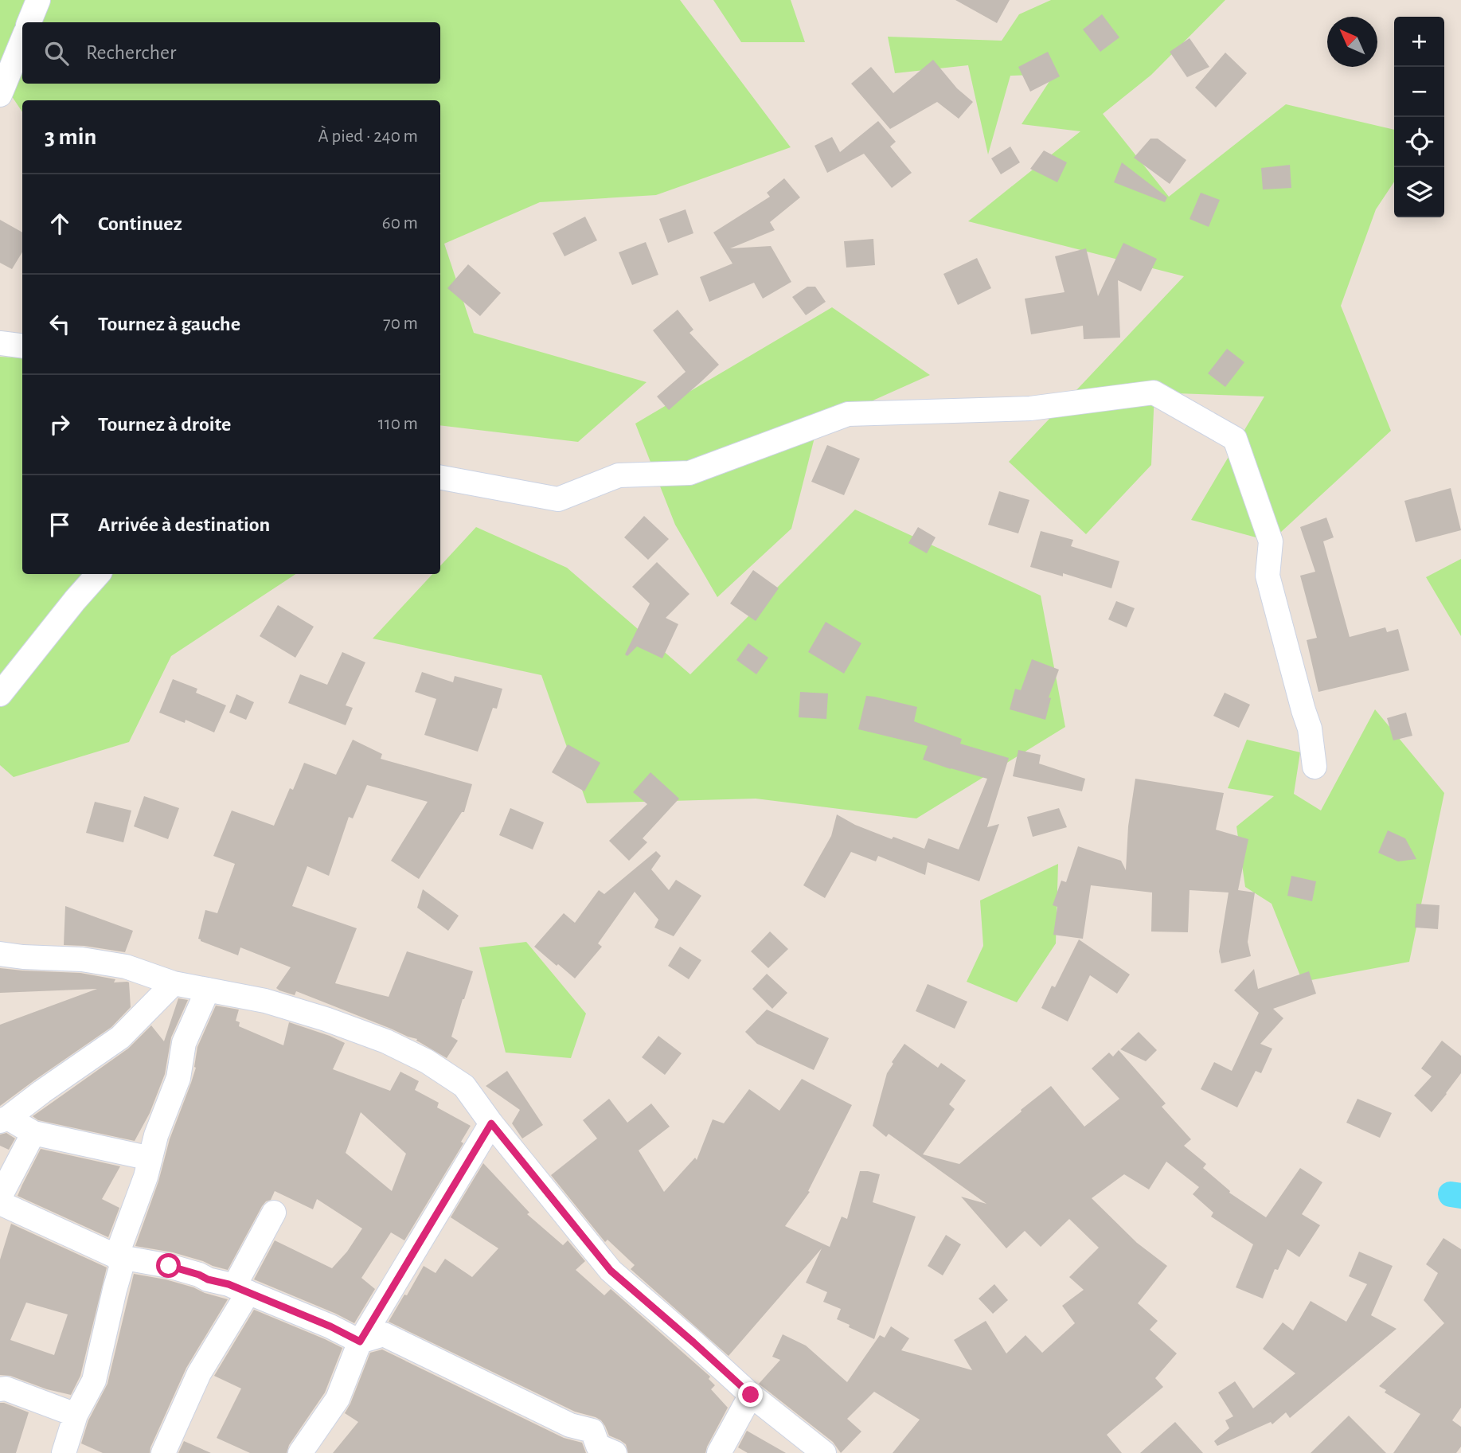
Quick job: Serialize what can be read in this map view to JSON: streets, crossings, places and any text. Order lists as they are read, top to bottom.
{
  "north": "top left",
  "page": {
    "map_buttons": ["+", "−"],
    "search": "Rechercher",
    "heading": ["3 min", "À pied · 240 m"],
    "list": [
      ["Continuez", "60 m"],
      ["Tournez à gauche", "70 m"],
      ["Tournez à droite", "110 m"],
      "Arrivée à destination"
    ]
  }
}
